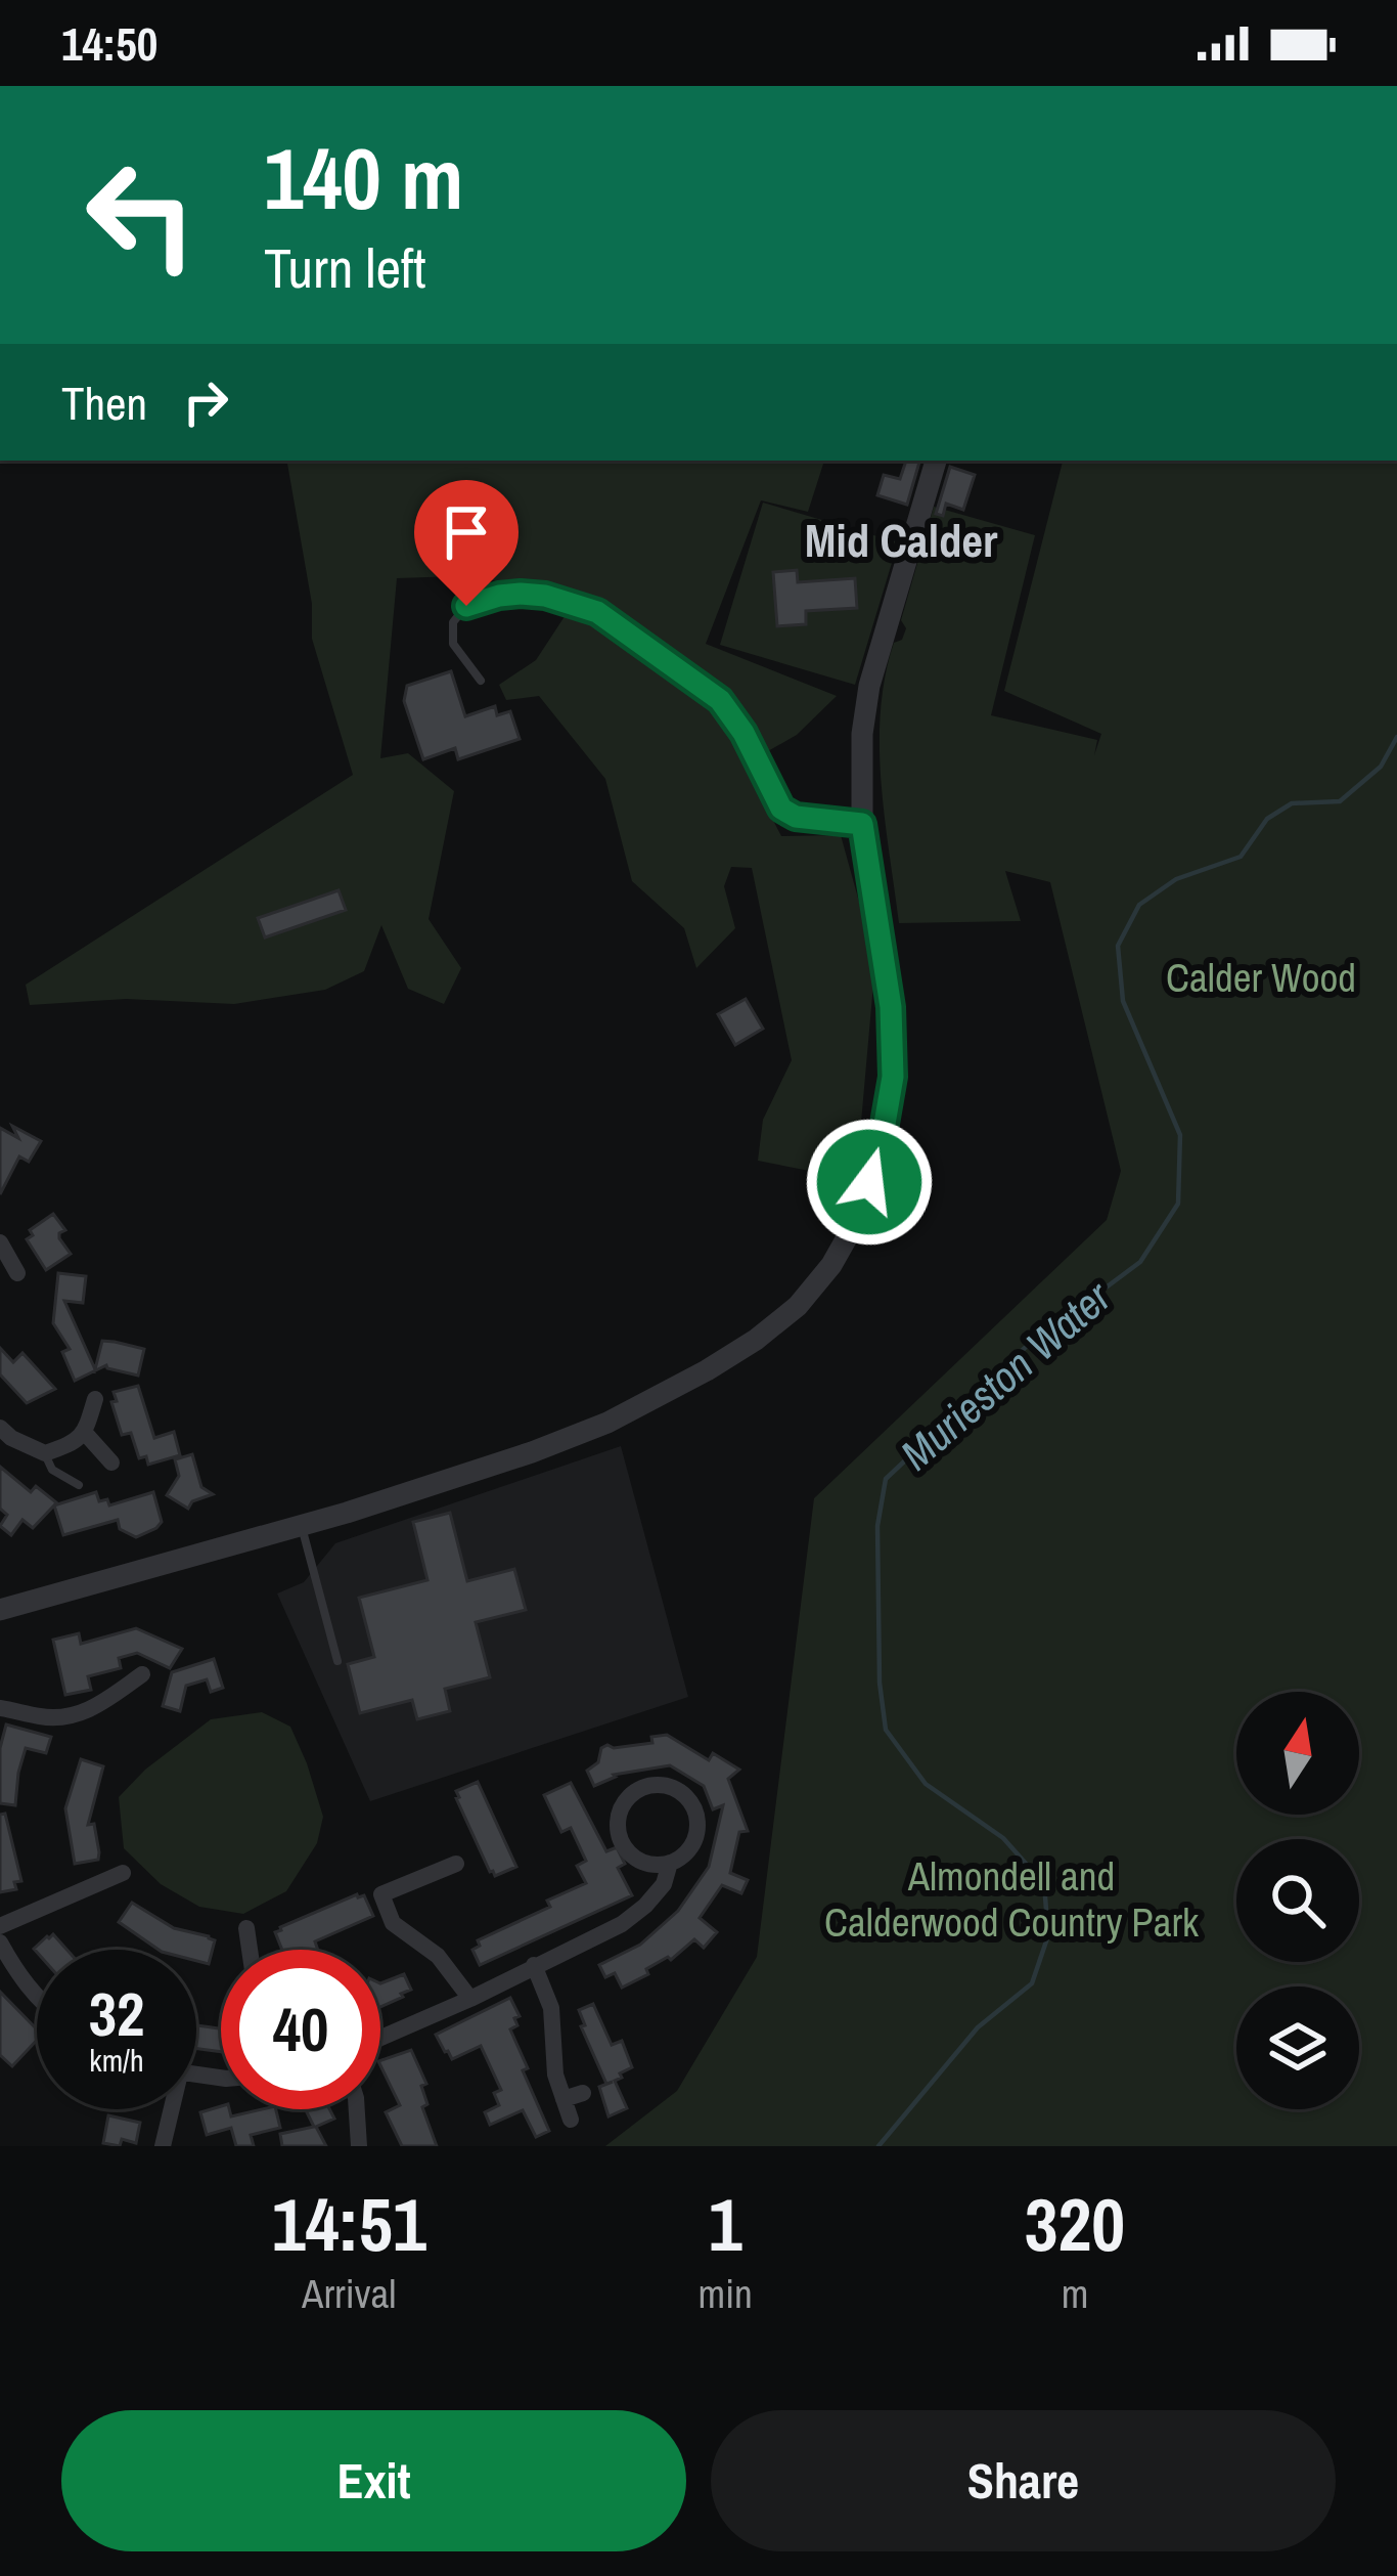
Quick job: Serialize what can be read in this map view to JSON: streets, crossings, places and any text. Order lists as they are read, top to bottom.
{
  "districts": ["Mid Calder"],
  "water": ["Murieston Water"],
  "parks": ["Calder Wood", "Almondell and Calderwood Country Park"],
  "north": "top",
  "page": {
    "status": "14:50",
    "turn": ["140 m", "Turn left"],
    "then": "Then",
    "speed": "32 km/h",
    "limit": "40",
    "eta": [
      "14:51",
      "Arrival",
      "1",
      "min",
      "320",
      "m"
    ],
    "buttons": ["Exit", "Share"]
  }
}
